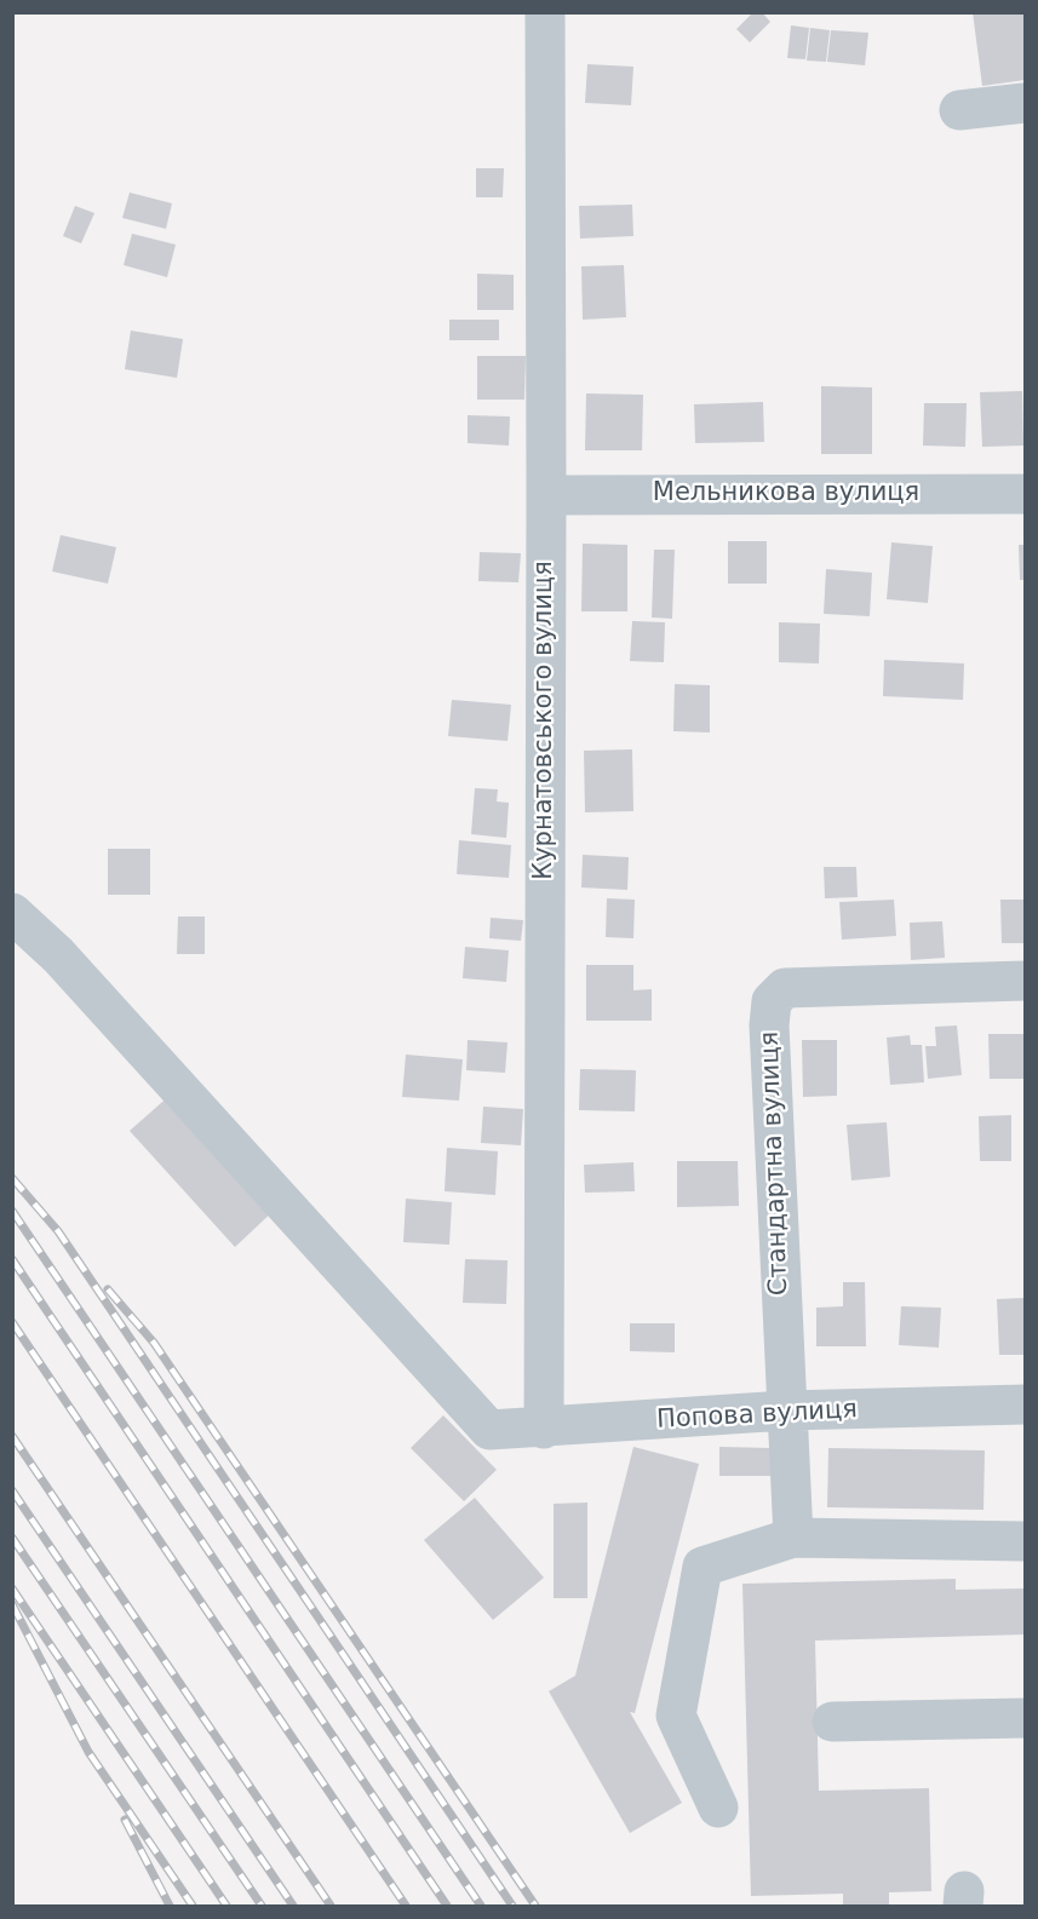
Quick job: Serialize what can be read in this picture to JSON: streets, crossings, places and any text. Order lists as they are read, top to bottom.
{
  "streets": {
    "street": [
      "Мельникова вулиця",
      "Курнатовського вулиця",
      "Стандартна вулиця",
      "Попова вулиця"
    ]
  },
  "crossings": [
    ["Мельникова вулиця", "Курнатовського вулиця"],
    ["Курнатовського вулиця", "Попова вулиця"],
    ["Стандартна вулиця", "Попова вулиця"]
  ]
}
